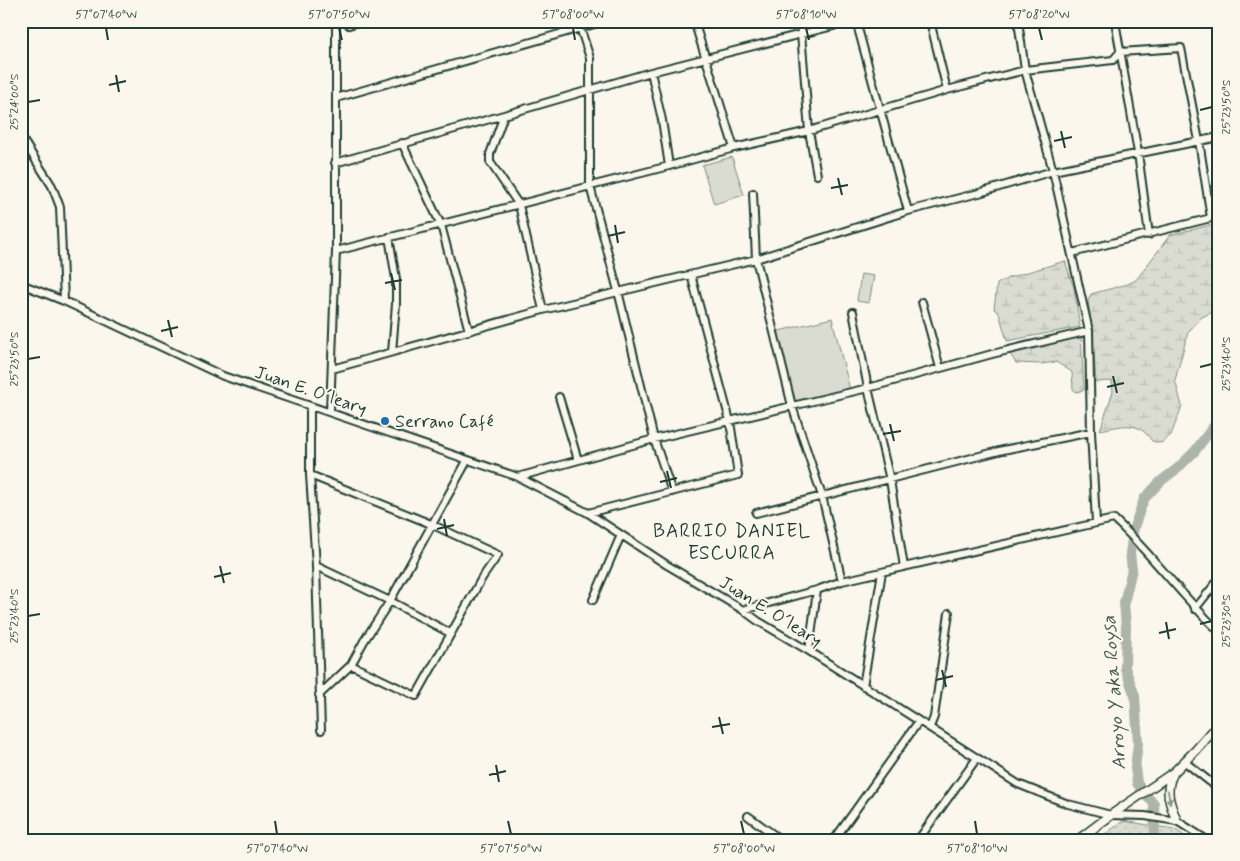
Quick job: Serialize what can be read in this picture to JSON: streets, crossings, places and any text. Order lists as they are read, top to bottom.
{
  "streets": {
    "street": ["Juan E. O´leary"]
  },
  "districts": ["BARRIO DANIEL ESCURRA"],
  "water": ["Arroyo Y aka Roysa"],
  "places": ["Serrano Café"],
  "coordinates": [
    "57°07'40\"W",
    "57°07'50\"W",
    "57°08'00\"W",
    "57°08'10\"W",
    "57°08'20\"W",
    "25°24'00\"S",
    "25°23'50\"S",
    "25°23'40\"S",
    "25°23'30\"S"
  ]
}
